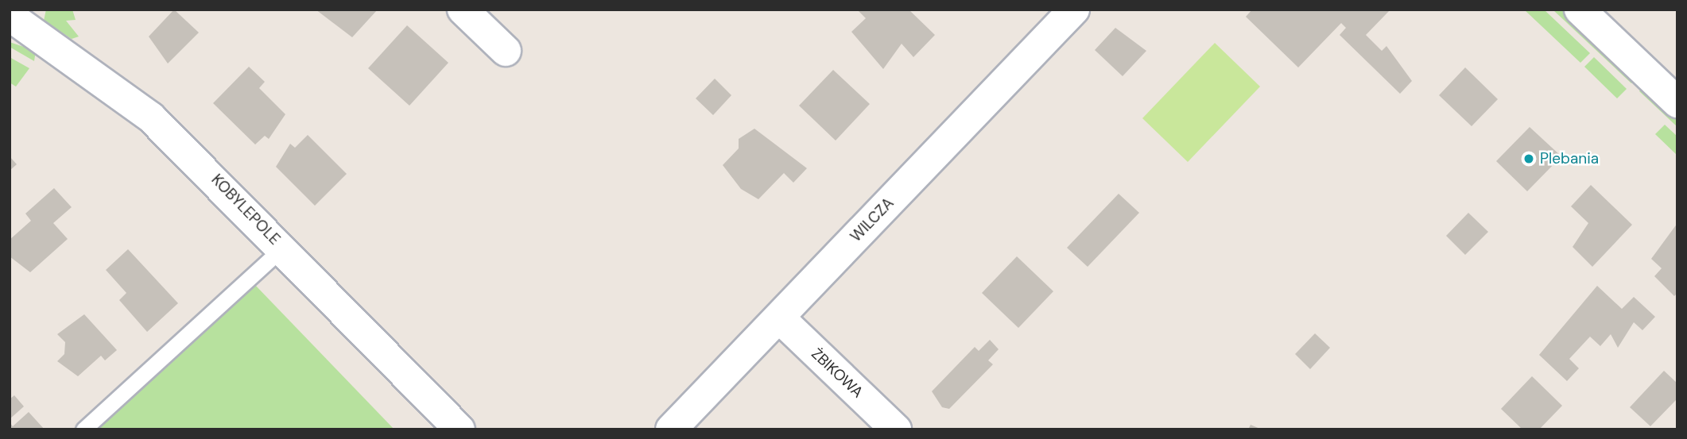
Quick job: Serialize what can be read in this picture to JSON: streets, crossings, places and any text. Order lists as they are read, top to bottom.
{
  "streets": {
    "street": ["KOBYLEPOLE", "WILCZA", "ŻBIKOWA"]
  },
  "crossings": [
    ["WILCZA", "ŻBIKOWA"]
  ],
  "places": ["Plebania"]
}
